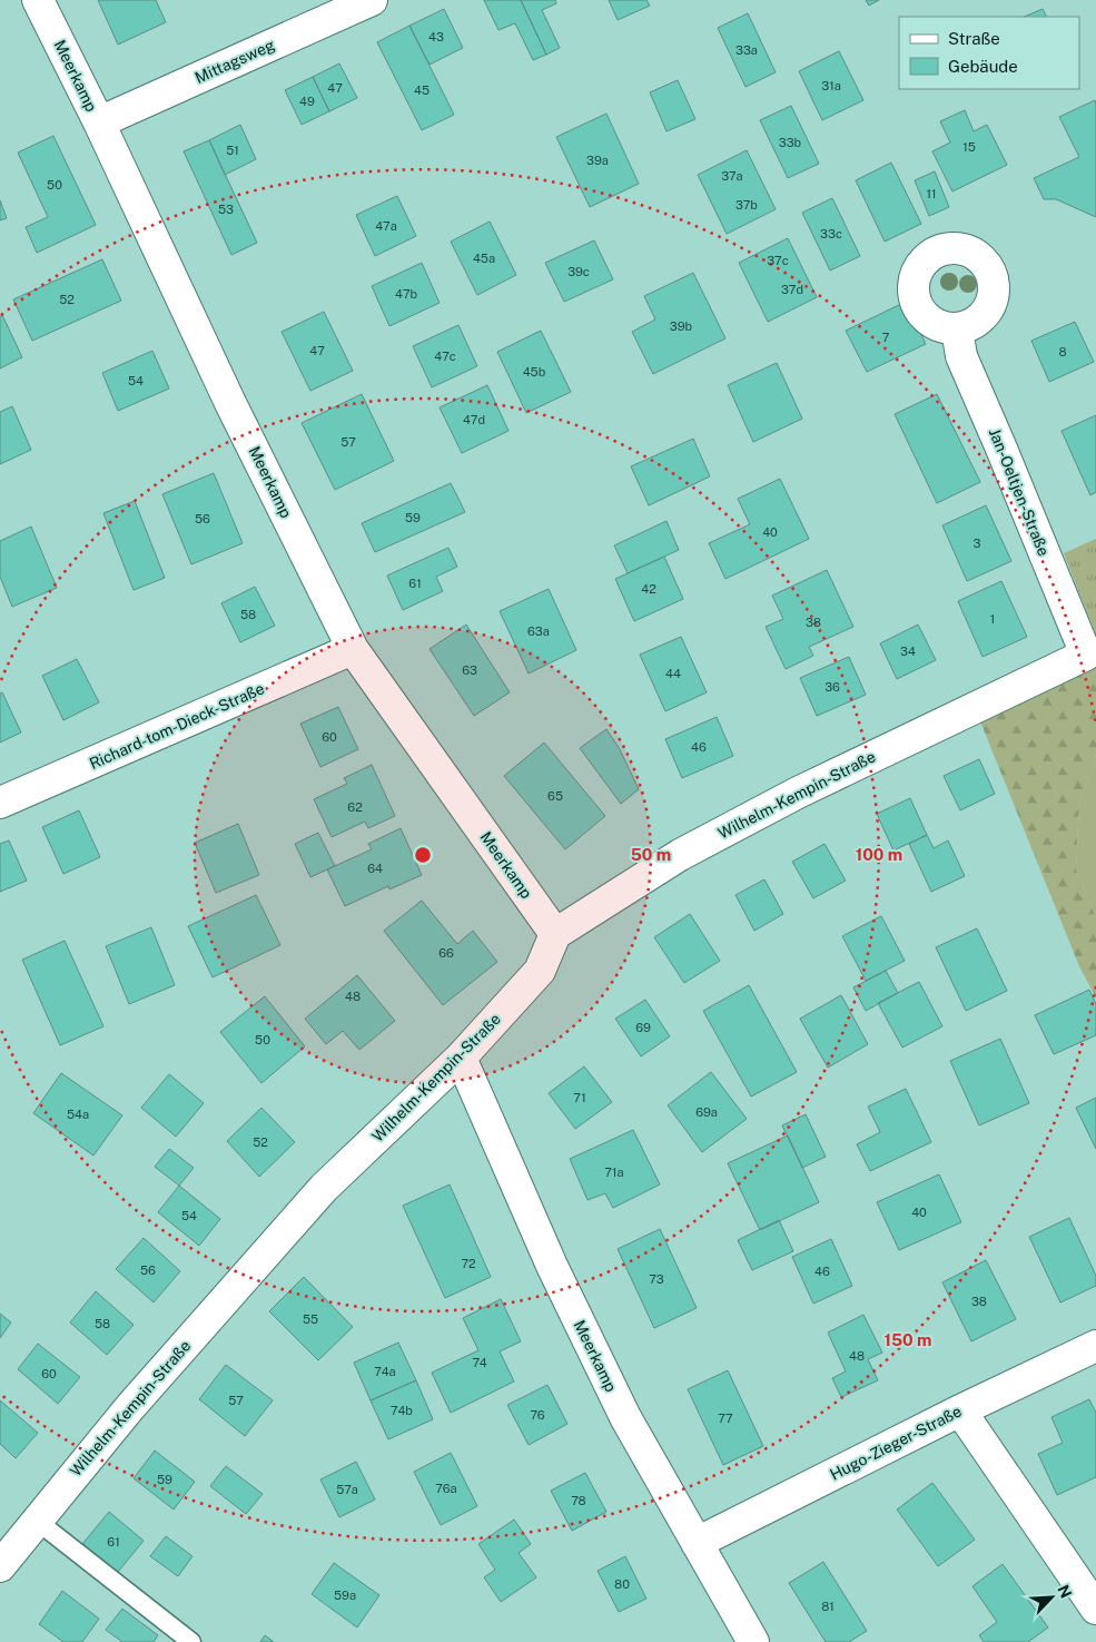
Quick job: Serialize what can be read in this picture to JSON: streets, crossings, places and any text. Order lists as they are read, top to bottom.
{
  "streets": {
    "street": [
      "Mittagsweg",
      "Meerkamp",
      "Jan-Oeltjen-Straße",
      "Richard-tom-Dieck-Straße",
      "Wilhelm-Kempin-Straße",
      "Hugo-Zieger-Straße"
    ]
  },
  "crossings": [
    ["Mittagsweg", "Meerkamp"],
    ["Meerkamp", "Richard-tom-Dieck-Straße"],
    ["Meerkamp", "Wilhelm-Kempin-Straße"],
    ["Meerkamp", "Hugo-Zieger-Straße"],
    ["Jan-Oeltjen-Straße", "Wilhelm-Kempin-Straße"]
  ],
  "house_numbers": [
    "43",
    "33a",
    "31a",
    "47",
    "45",
    "49",
    "33b",
    "15",
    "51",
    "39a",
    "37a",
    "50",
    "11",
    "37b",
    "53",
    "47a",
    "33c",
    "45a",
    "37c",
    "39c",
    "37d",
    "47b",
    "52",
    "39b",
    "7",
    "47",
    "8",
    "47c",
    "45b",
    "54",
    "47d",
    "57",
    "59",
    "56",
    "40",
    "3",
    "61",
    "42",
    "58",
    "1",
    "38",
    "63a",
    "34",
    "63",
    "44",
    "36",
    "60",
    "46",
    "65",
    "62",
    "64",
    "66",
    "48",
    "69",
    "50",
    "71",
    "69a",
    "54a",
    "52",
    "71a",
    "40",
    "54",
    "72",
    "56",
    "46",
    "73",
    "38",
    "55",
    "58",
    "48",
    "74",
    "74a",
    "60",
    "57",
    "74b",
    "76",
    "77",
    "59",
    "76a",
    "57a",
    "78",
    "61",
    "80",
    "59a",
    "81"
  ],
  "legend": ["Straße", "Gebäude"],
  "north": "top right",
  "rings": ["50 m", "100 m", "150 m"]
}
